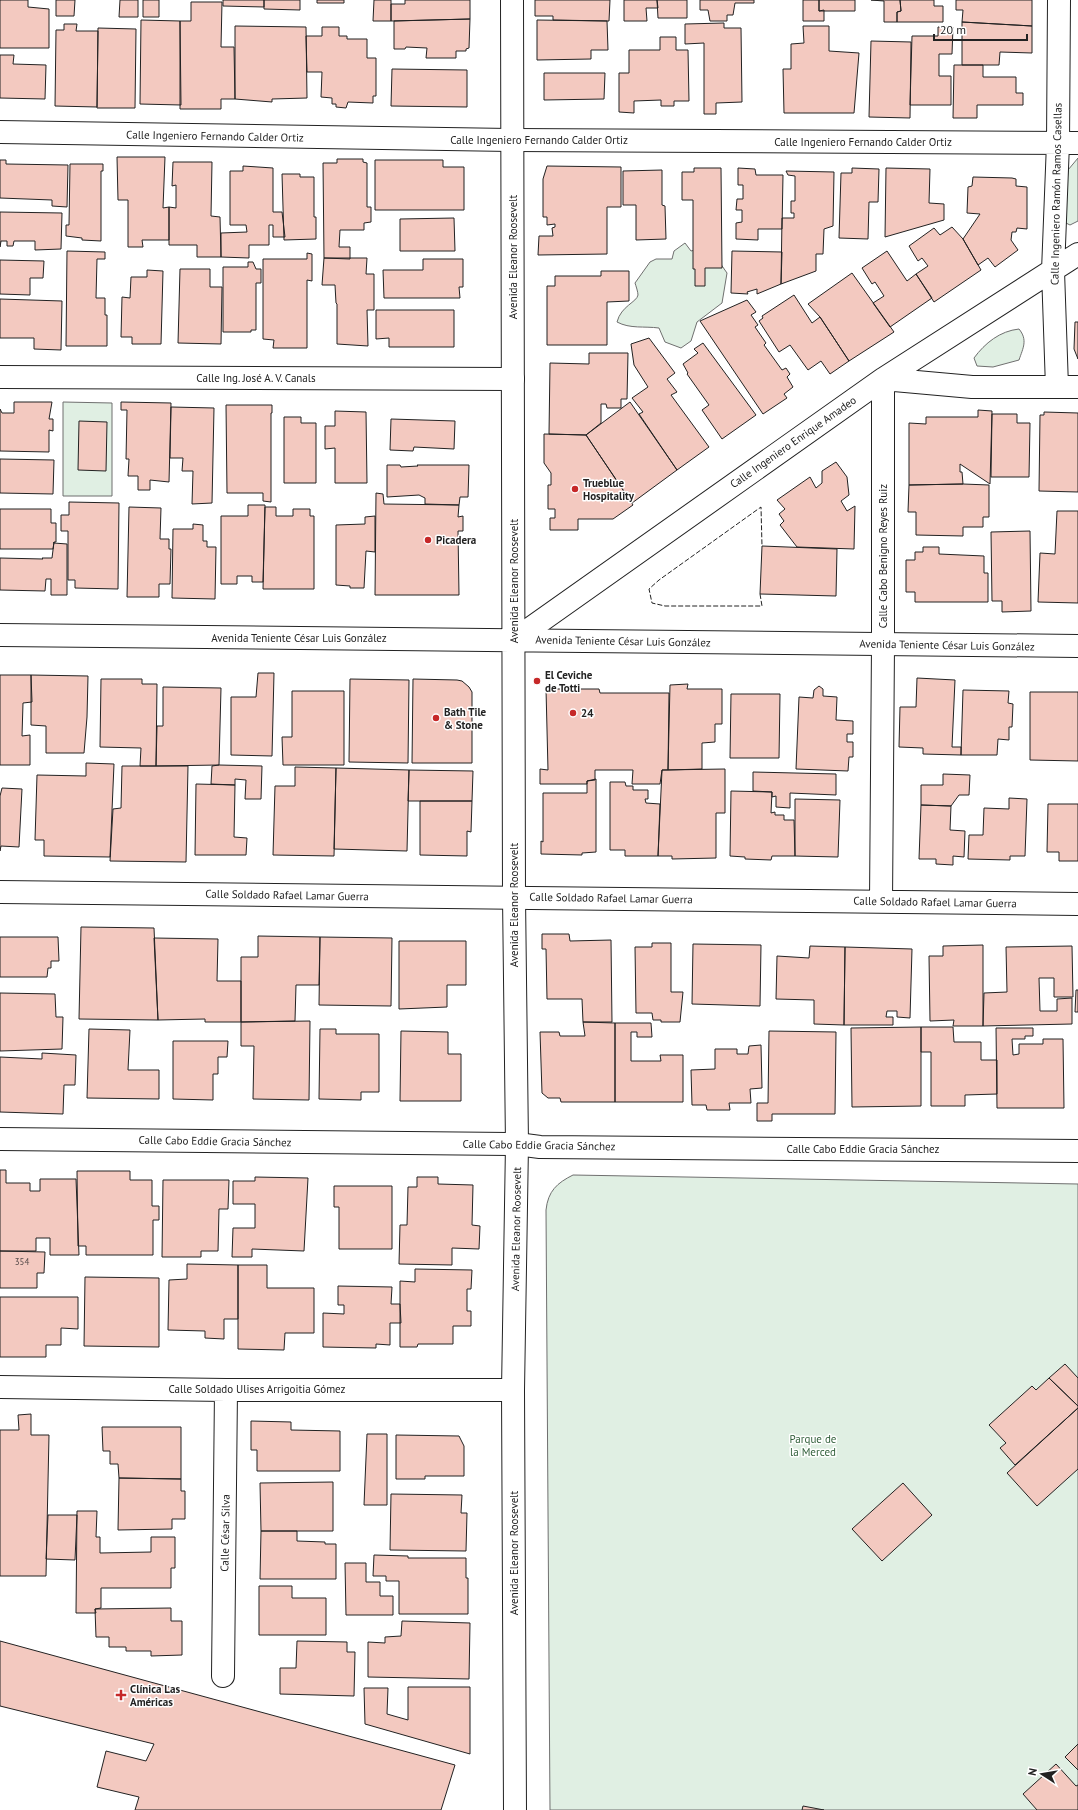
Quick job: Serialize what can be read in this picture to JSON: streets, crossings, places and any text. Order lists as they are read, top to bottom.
{
  "streets": {
    "street": [
      "Calle Ingeniero Fernando Calder Ortiz",
      "Calle Ingeniero Ramón Ramos Casellas",
      "Avenida Eleanor Roosevelt",
      "Calle Ing. José A. V. Canals",
      "Calle Ingeniero Enrique Amadeo",
      "Calle Cabo Benigno Reyes Ruiz",
      "Avenida Teniente César Luis González",
      "Calle Soldado Rafael Lamar Guerra",
      "Calle Cabo Eddie Gracia Sánchez",
      "Calle Soldado Ulises Arrigoitia Gómez",
      "Calle César Silva"
    ]
  },
  "crossings": [
    ["Calle Ingeniero Fernando Calder Ortiz", "Calle Ingeniero Ramón Ramos Casellas"],
    ["Calle Ingeniero Fernando Calder Ortiz", "Avenida Eleanor Roosevelt"],
    ["Calle Ingeniero Ramón Ramos Casellas", "Calle Ingeniero Enrique Amadeo"],
    ["Avenida Eleanor Roosevelt", "Calle Ing. José A. V. Canals"],
    ["Avenida Eleanor Roosevelt", "Calle Ingeniero Enrique Amadeo"],
    ["Avenida Eleanor Roosevelt", "Avenida Teniente César Luis González"],
    ["Avenida Eleanor Roosevelt", "Calle Soldado Rafael Lamar Guerra"],
    ["Avenida Eleanor Roosevelt", "Calle Cabo Eddie Gracia Sánchez"],
    ["Avenida Eleanor Roosevelt", "Calle Soldado Ulises Arrigoitia Gómez"],
    ["Calle Ingeniero Enrique Amadeo", "Calle Cabo Benigno Reyes Ruiz"],
    ["Calle Ingeniero Enrique Amadeo", "Avenida Teniente César Luis González"],
    ["Calle Cabo Benigno Reyes Ruiz", "Avenida Teniente César Luis González"],
    ["Calle Cabo Benigno Reyes Ruiz", "Calle Soldado Rafael Lamar Guerra"],
    ["Calle Soldado Ulises Arrigoitia Gómez", "Calle César Silva"]
  ],
  "parks": ["Parque de la Merced"],
  "places": {
    "other": [
      "Trueblue Hospitality",
      "Picadera",
      "El Ceviche de Totti",
      "24",
      "Bath Tile & Stone"
    ],
    "health": ["Clínica Las Américas"]
  },
  "house_numbers": ["354"],
  "scale_bar": "20 m",
  "north": "left"
}
